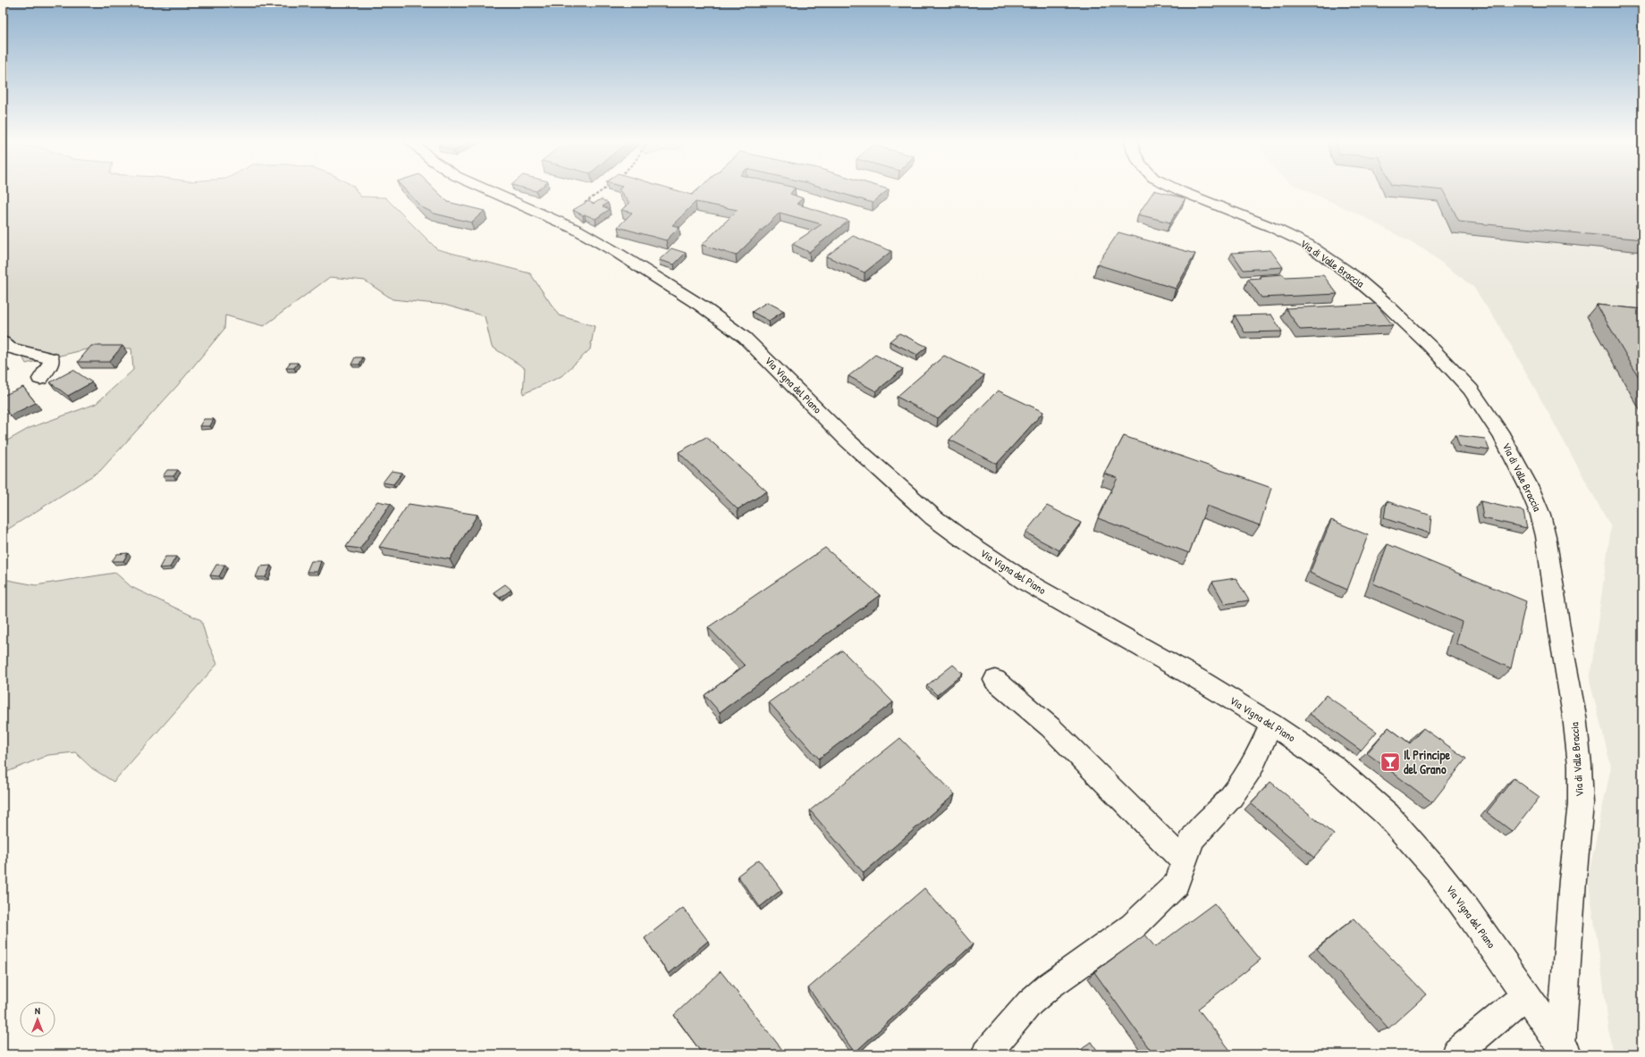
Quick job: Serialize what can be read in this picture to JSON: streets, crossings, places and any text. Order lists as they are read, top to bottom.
{
  "streets": {
    "main road": ["Via di Valle Braccia", "Via Vigna del Piano"]
  },
  "crossings": [
    ["Via di Valle Braccia", "Via Vigna del Piano"]
  ],
  "places": {
    "bar": ["Il Principe del Grano"]
  },
  "north": "top"
}
